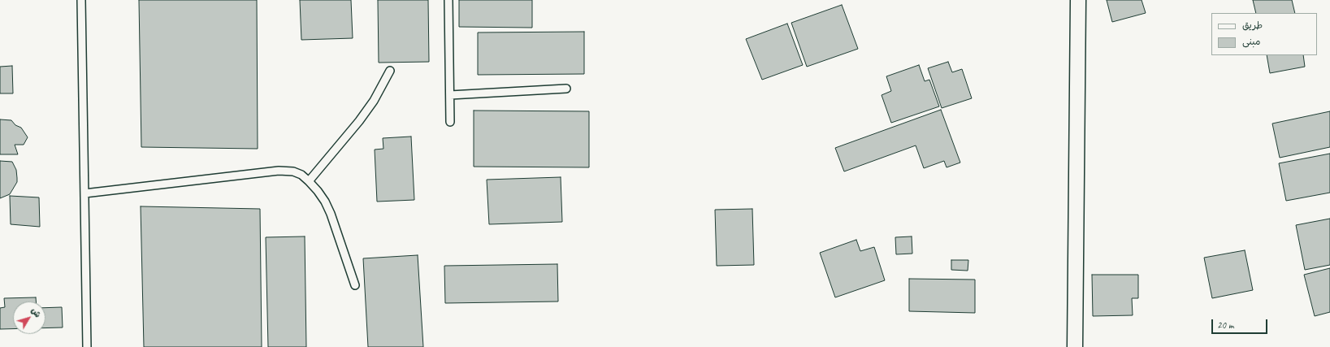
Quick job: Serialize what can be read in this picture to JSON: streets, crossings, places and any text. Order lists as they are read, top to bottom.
{
  "legend": ["طريق", "مبنى"],
  "scale_bar": "20 m",
  "north": "top right"
}
